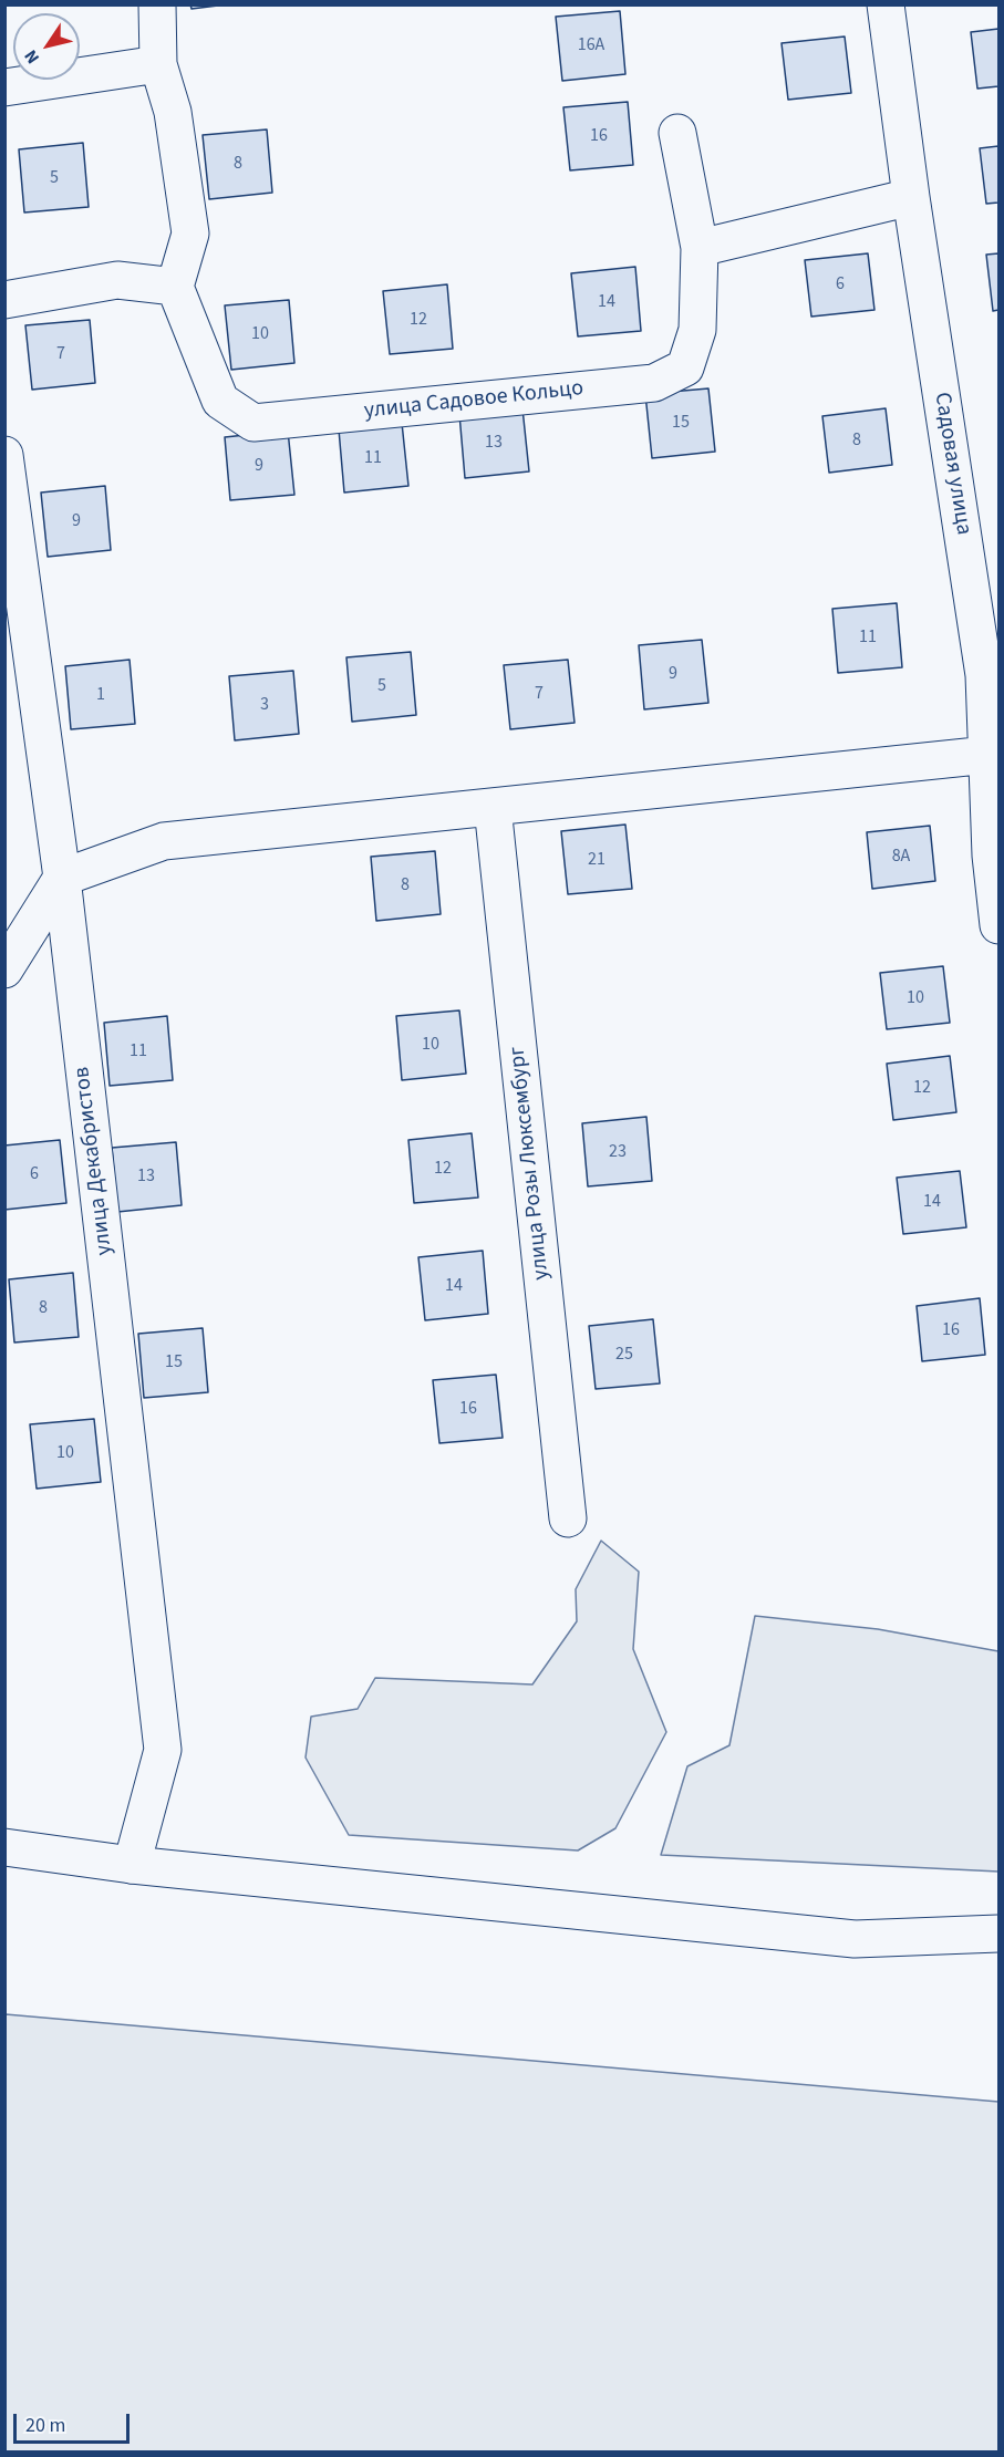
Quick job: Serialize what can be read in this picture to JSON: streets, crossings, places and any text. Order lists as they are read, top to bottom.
{
  "streets": {
    "main road": [
      "улица Садовое Кольцо",
      "Садовая улица",
      "улица Декабристов",
      "улица Розы Люксембург"
    ]
  },
  "house_numbers": [
    "16А",
    "16",
    "8",
    "5",
    "6",
    "14",
    "12",
    "10",
    "7",
    "15",
    "8",
    "13",
    "11",
    "9",
    "9",
    "11",
    "9",
    "5",
    "7",
    "1",
    "3",
    "8А",
    "21",
    "8",
    "10",
    "10",
    "11",
    "12",
    "23",
    "12",
    "6",
    "13",
    "14",
    "14",
    "8",
    "16",
    "25",
    "15",
    "16",
    "10"
  ],
  "scale_bar": "20 m",
  "north": "bottom left"
}
